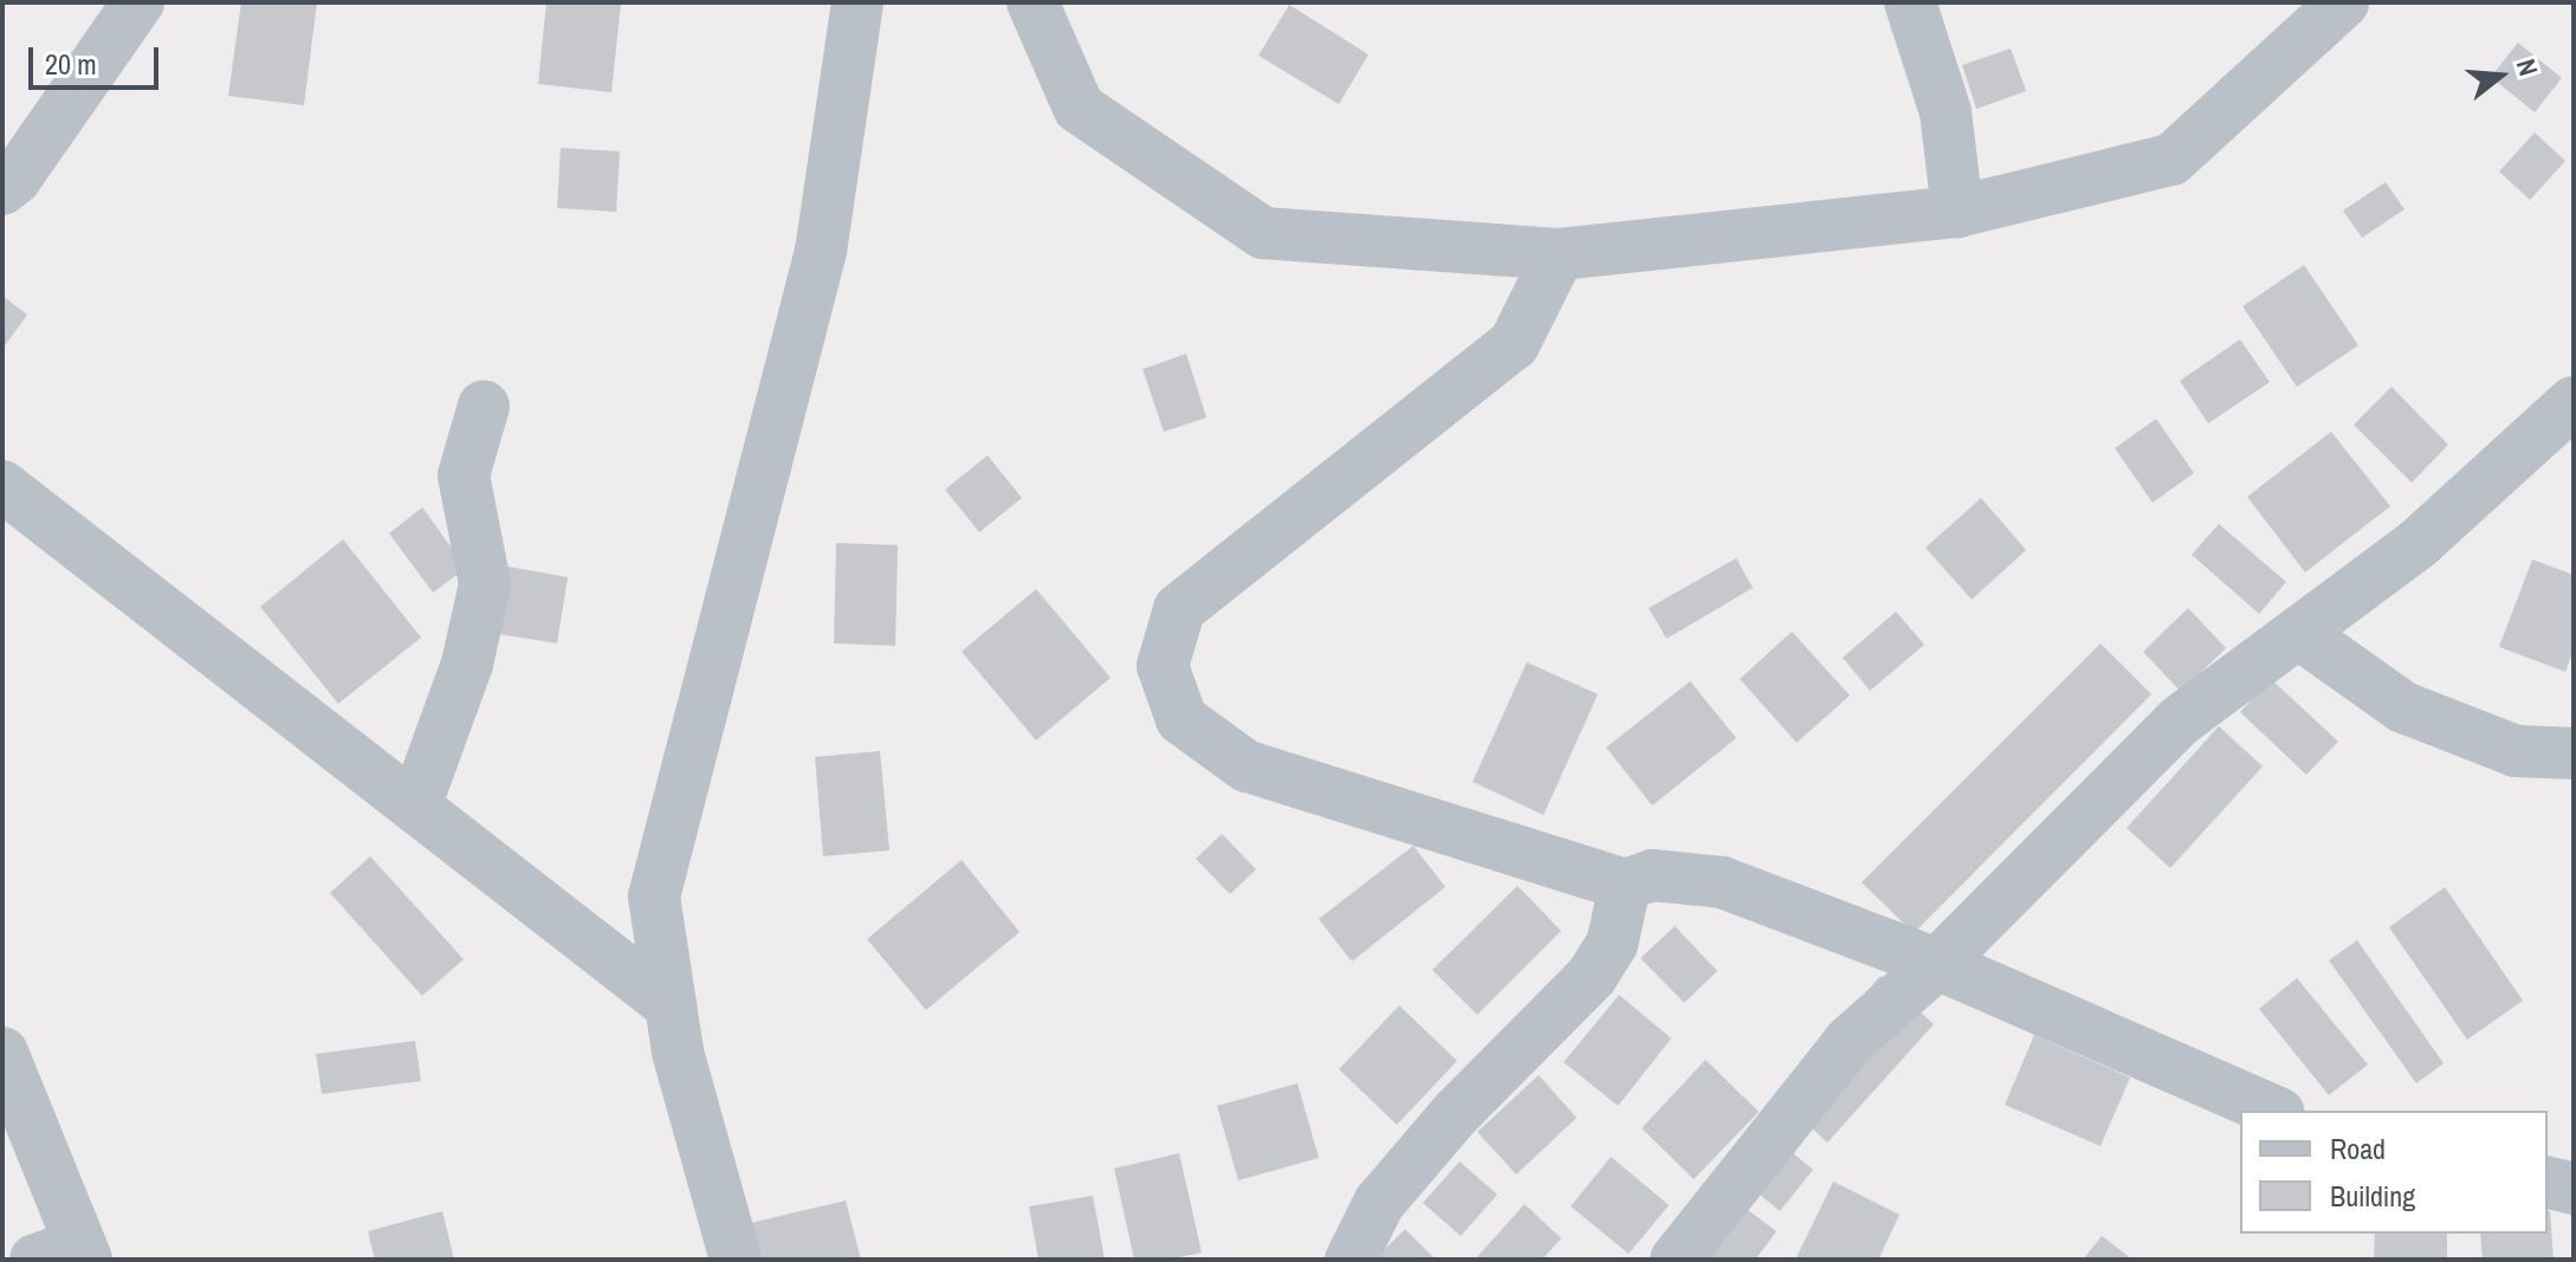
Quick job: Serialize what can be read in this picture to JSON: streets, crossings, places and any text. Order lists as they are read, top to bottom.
{
  "legend": ["Road", "Building"],
  "scale_bar": "20 m",
  "north": "right"
}
